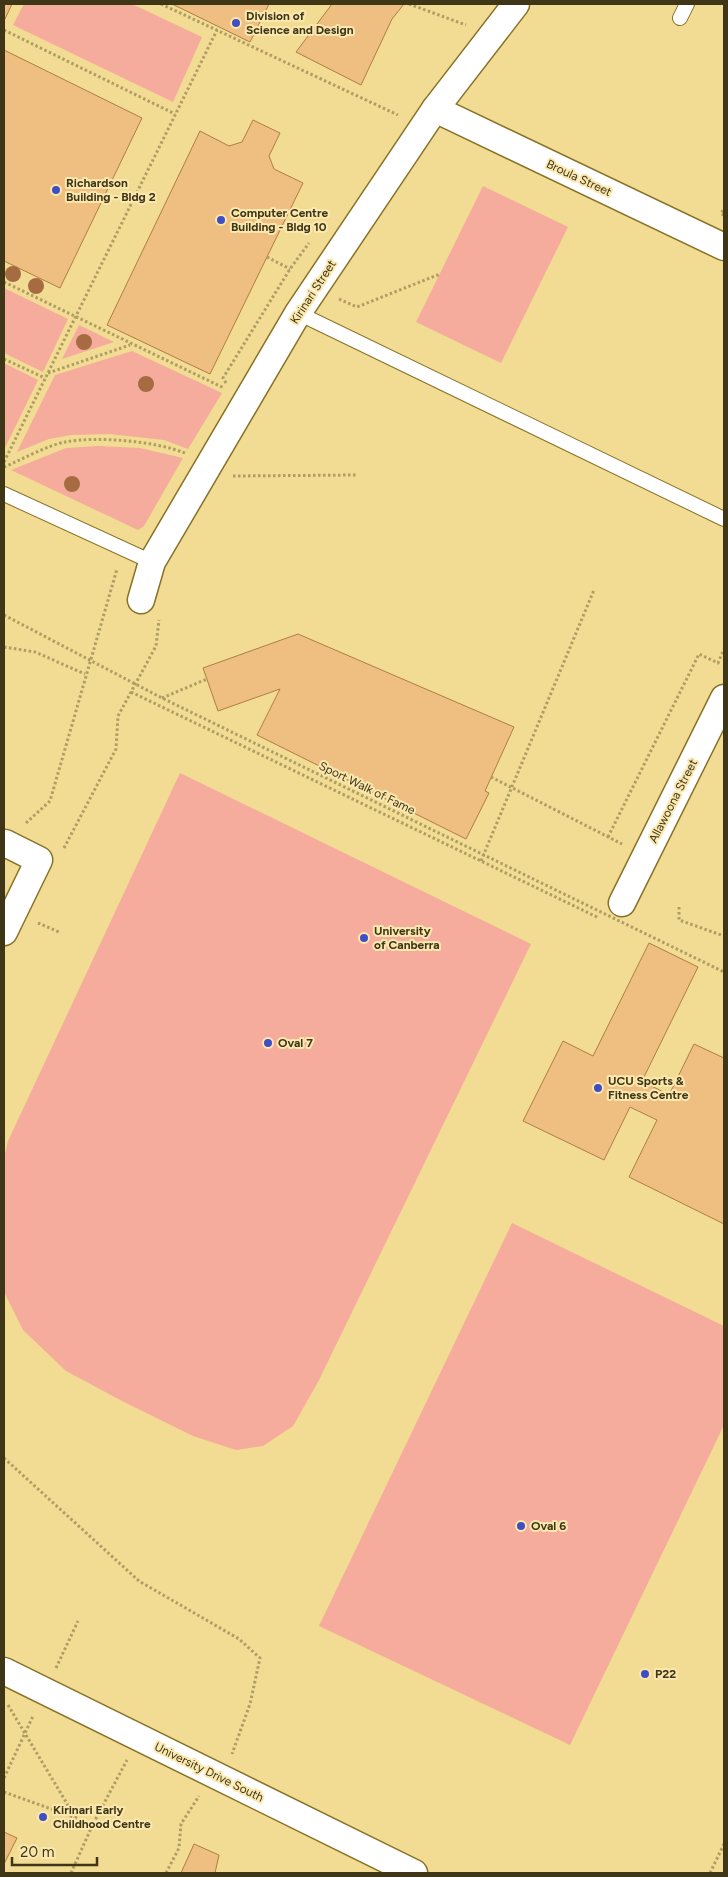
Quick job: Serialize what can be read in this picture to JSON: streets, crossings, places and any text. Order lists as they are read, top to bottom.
{
  "streets": {
    "street": [
      "Broula Street",
      "Kirinari Street",
      "Allawoona Street",
      "University Drive South"
    ],
    "path": ["Sport Walk of Fame"]
  },
  "crossings": [
    ["Broula Street", "Kirinari Street"]
  ],
  "places": [
    "Division of Science and Design",
    "Richardson Building - Bldg 2",
    "Computer Centre Building - Bldg 10",
    "University of Canberra",
    "Oval 7",
    "UCU Sports & Fitness Centre",
    "Oval 6",
    "P22",
    "Kirinari Early Childhood Centre"
  ],
  "scale_bar": "20 m"
}
